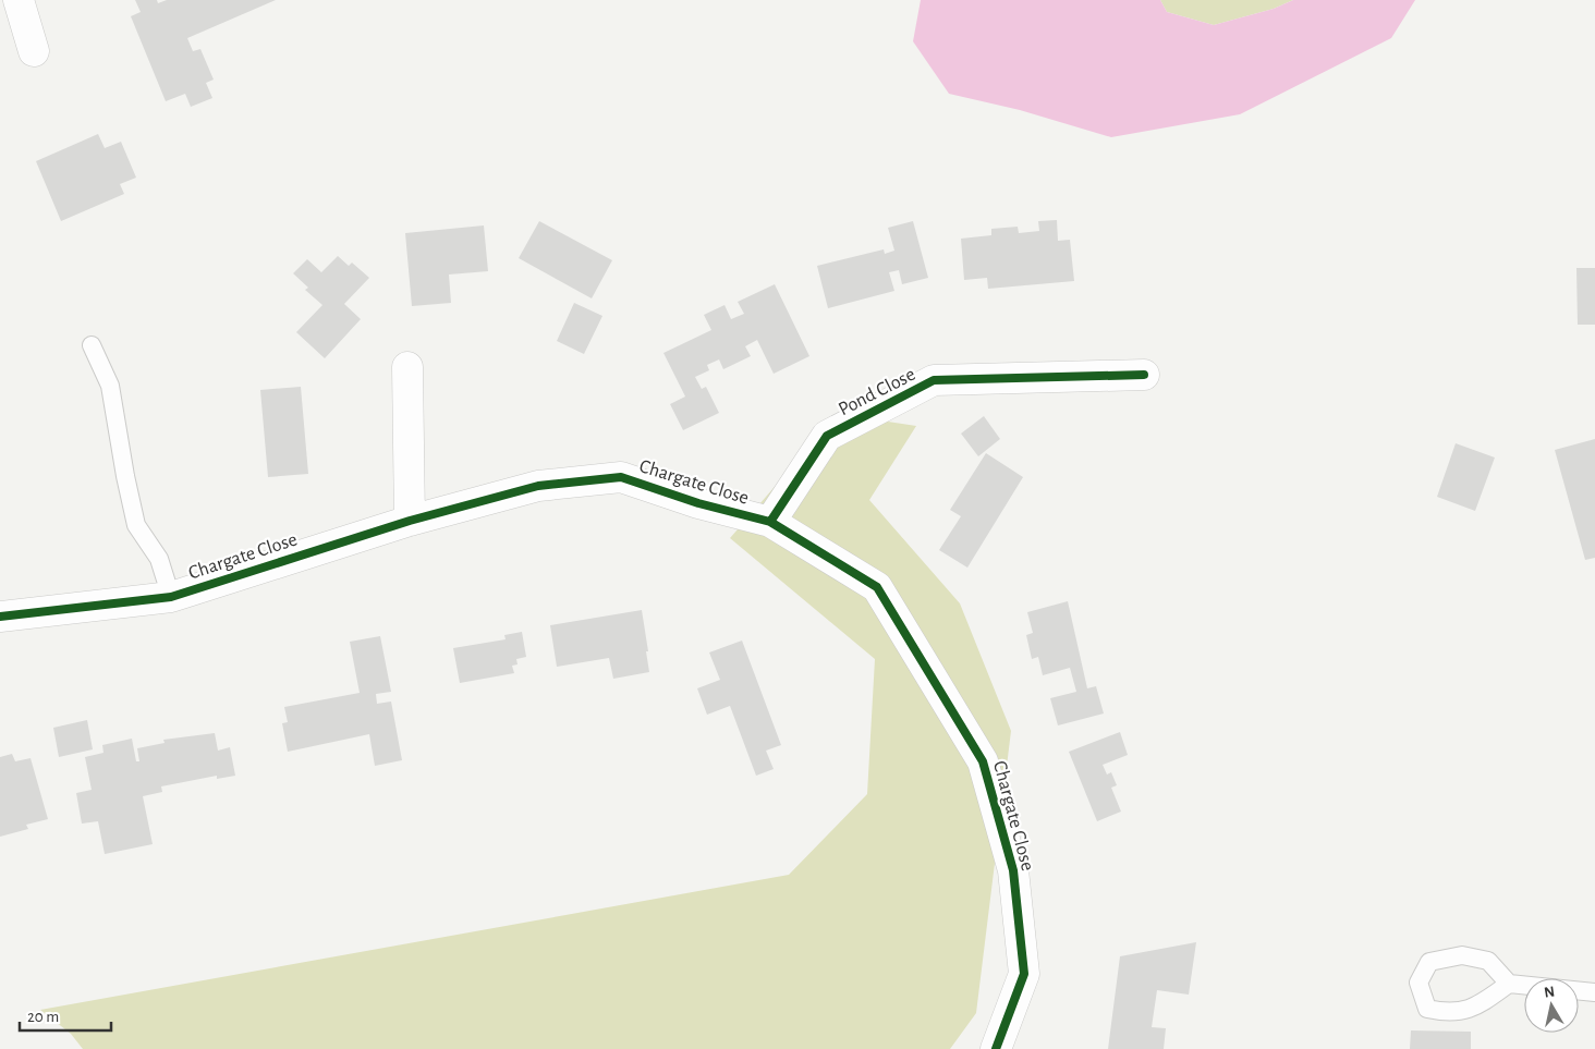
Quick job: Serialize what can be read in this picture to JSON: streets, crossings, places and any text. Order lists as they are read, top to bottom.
{
  "streets": {
    "street": ["Pond Close", "Chargate Close"]
  },
  "crossings": [
    ["Pond Close", "Chargate Close"]
  ],
  "scale_bar": "20 m",
  "north": "top"
}
